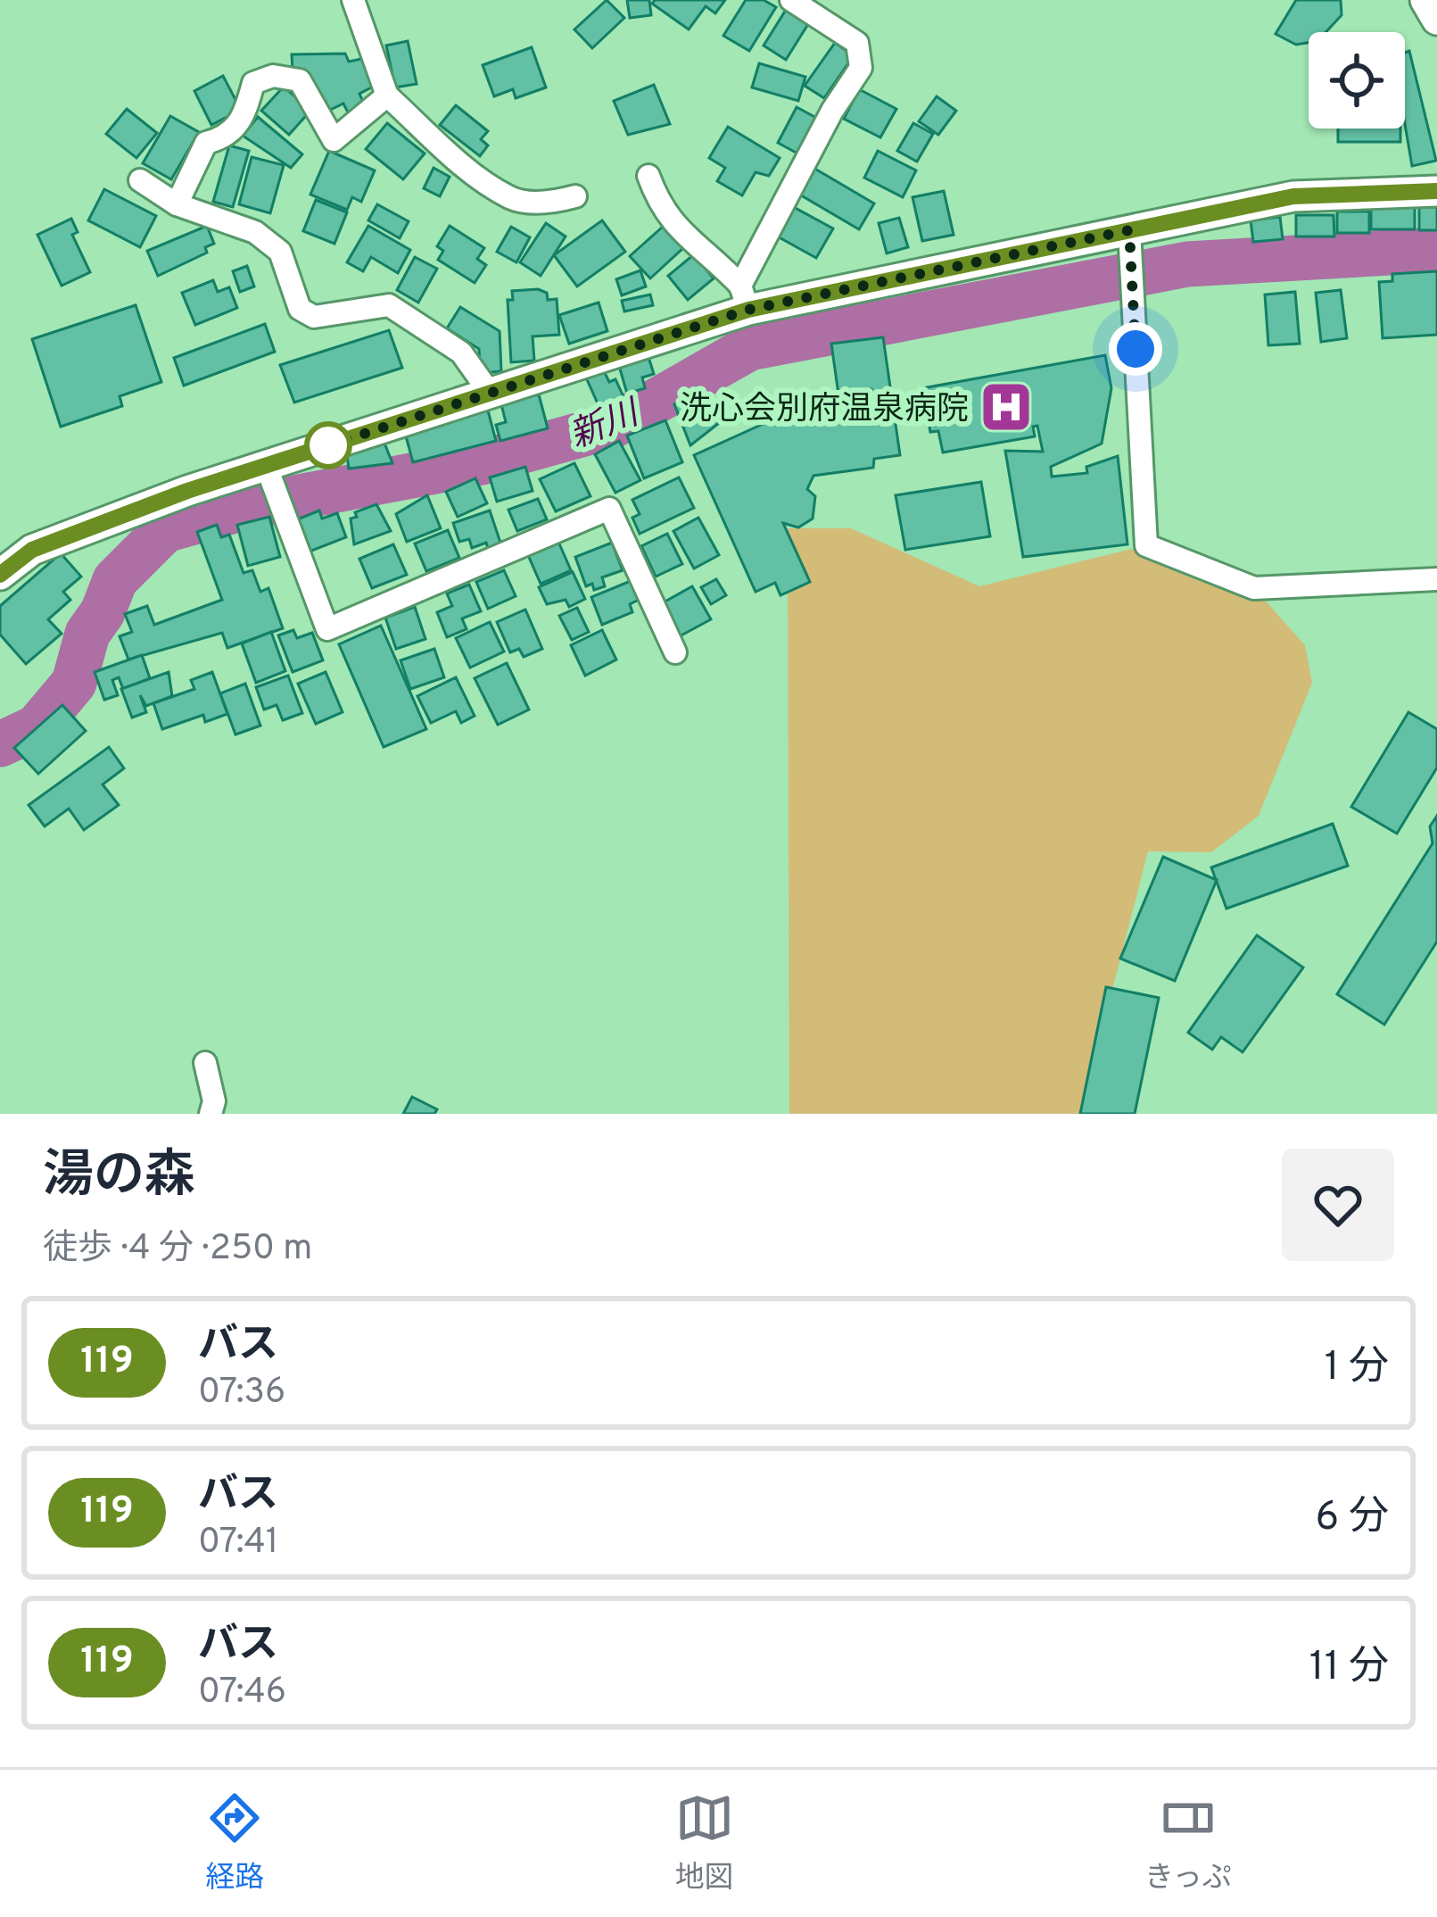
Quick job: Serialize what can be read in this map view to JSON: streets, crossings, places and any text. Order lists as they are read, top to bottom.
{
  "water": ["新川"],
  "places": {
    "hospital": ["洗心会別府温泉病院"]
  },
  "lines": ["bus line 119"],
  "page": {
    "heading": ["湯の森", "徒歩 · 4 分 · 250 m"],
    "list": [
      {
        "mark": "119",
        "name": "バス",
        "note": "07:36",
        "value": "1 分"
      },
      {
        "mark": "119",
        "name": "バス",
        "note": "07:41",
        "value": "6 分"
      },
      {
        "mark": "119",
        "name": "バス",
        "note": "07:46",
        "value": "11 分"
      }
    ],
    "tabs": ["経路", "地図", "きっぷ"]
  }
}
